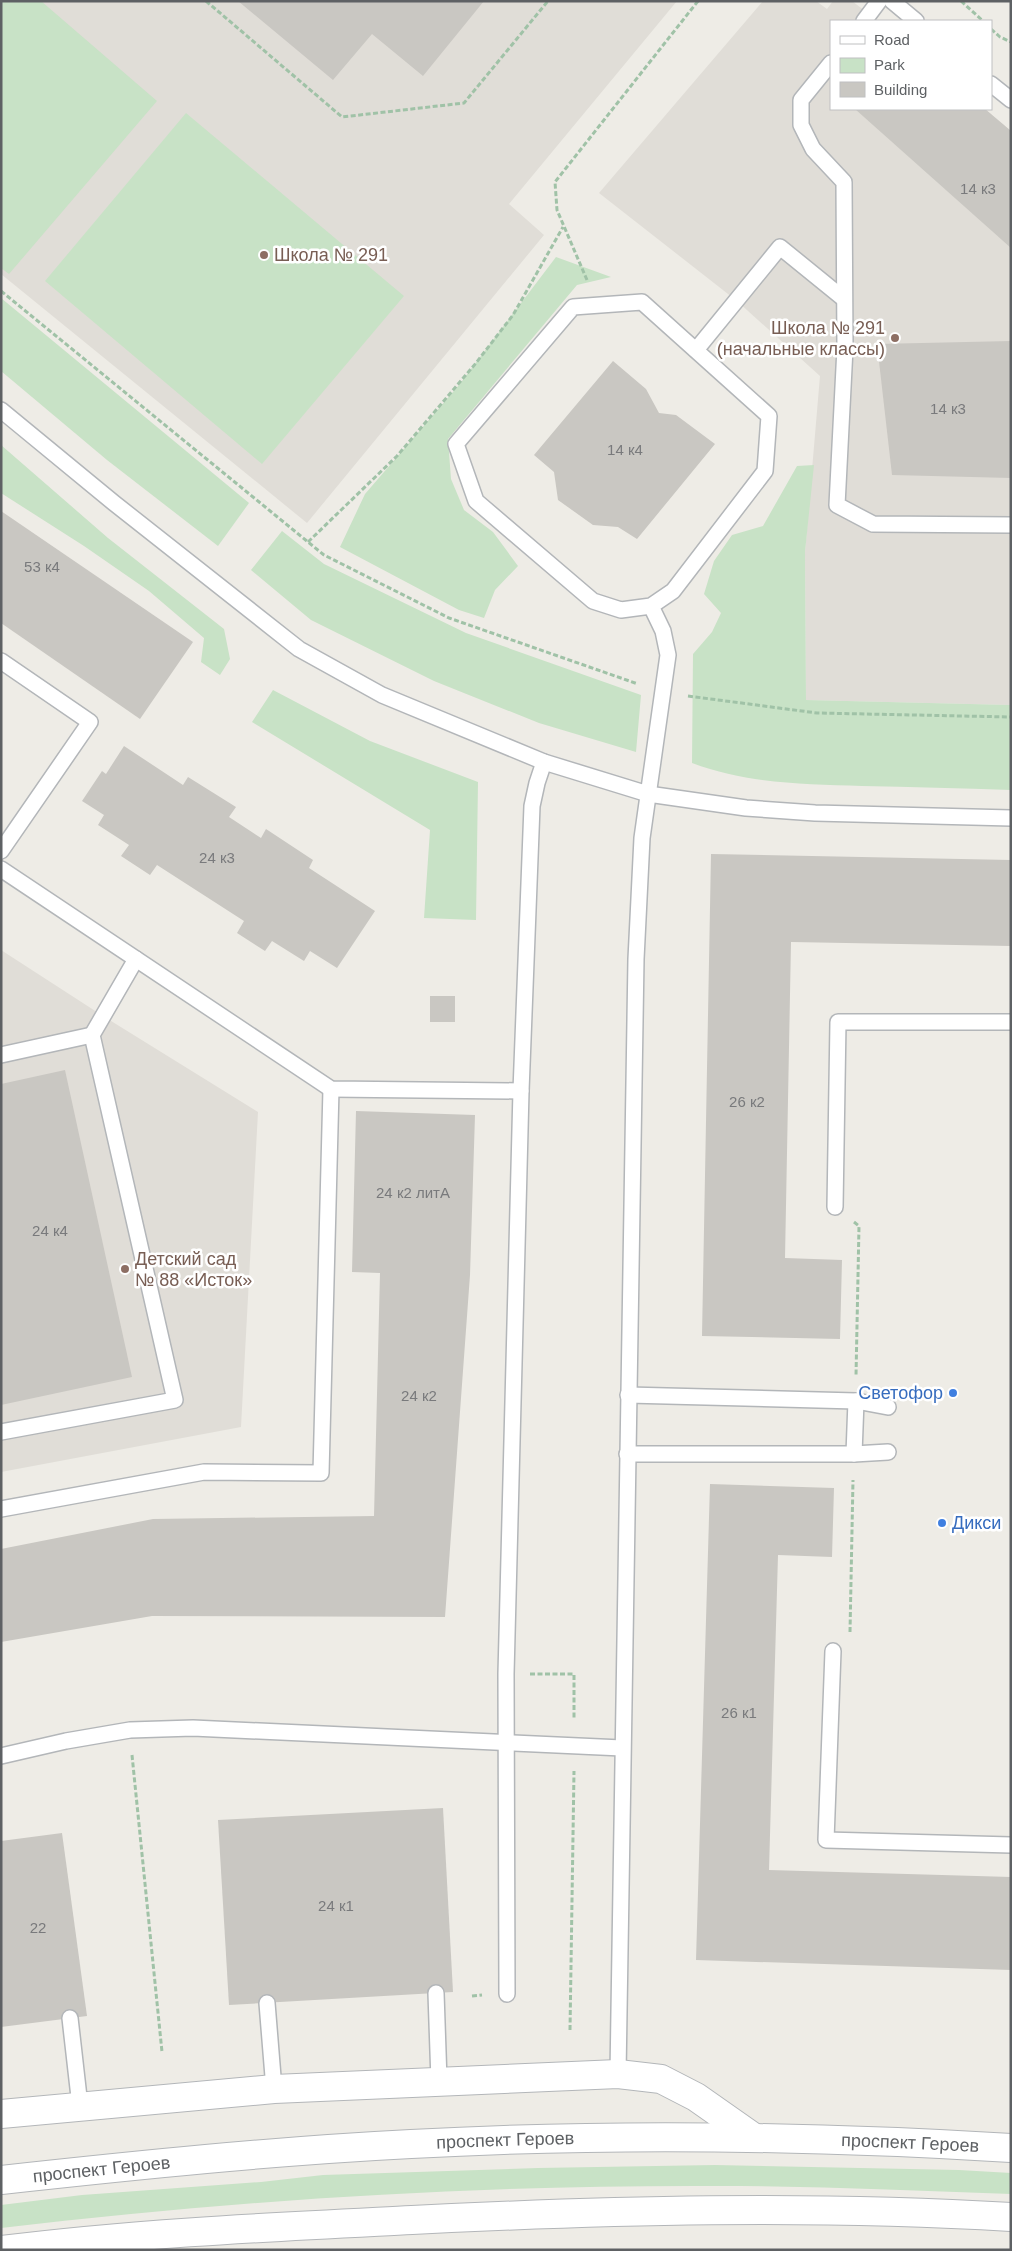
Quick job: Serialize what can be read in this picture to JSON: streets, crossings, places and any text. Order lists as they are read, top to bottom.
{
  "streets": {
    "street": ["проспект Героев"]
  },
  "places": [
    "Школа № 291",
    "Школа № 291 (начальные классы)",
    "Детский сад № 88 «Исток»",
    "Светофор",
    "Дикси"
  ],
  "house_numbers": [
    "14 к3",
    "14 к3",
    "14 к4",
    "53 к4",
    "24 к3",
    "26 к2",
    "24 к2 литА",
    "24 к4",
    "24 к2",
    "26 к1",
    "24 к1",
    "22"
  ],
  "legend": ["Road", "Park", "Building"]
}
